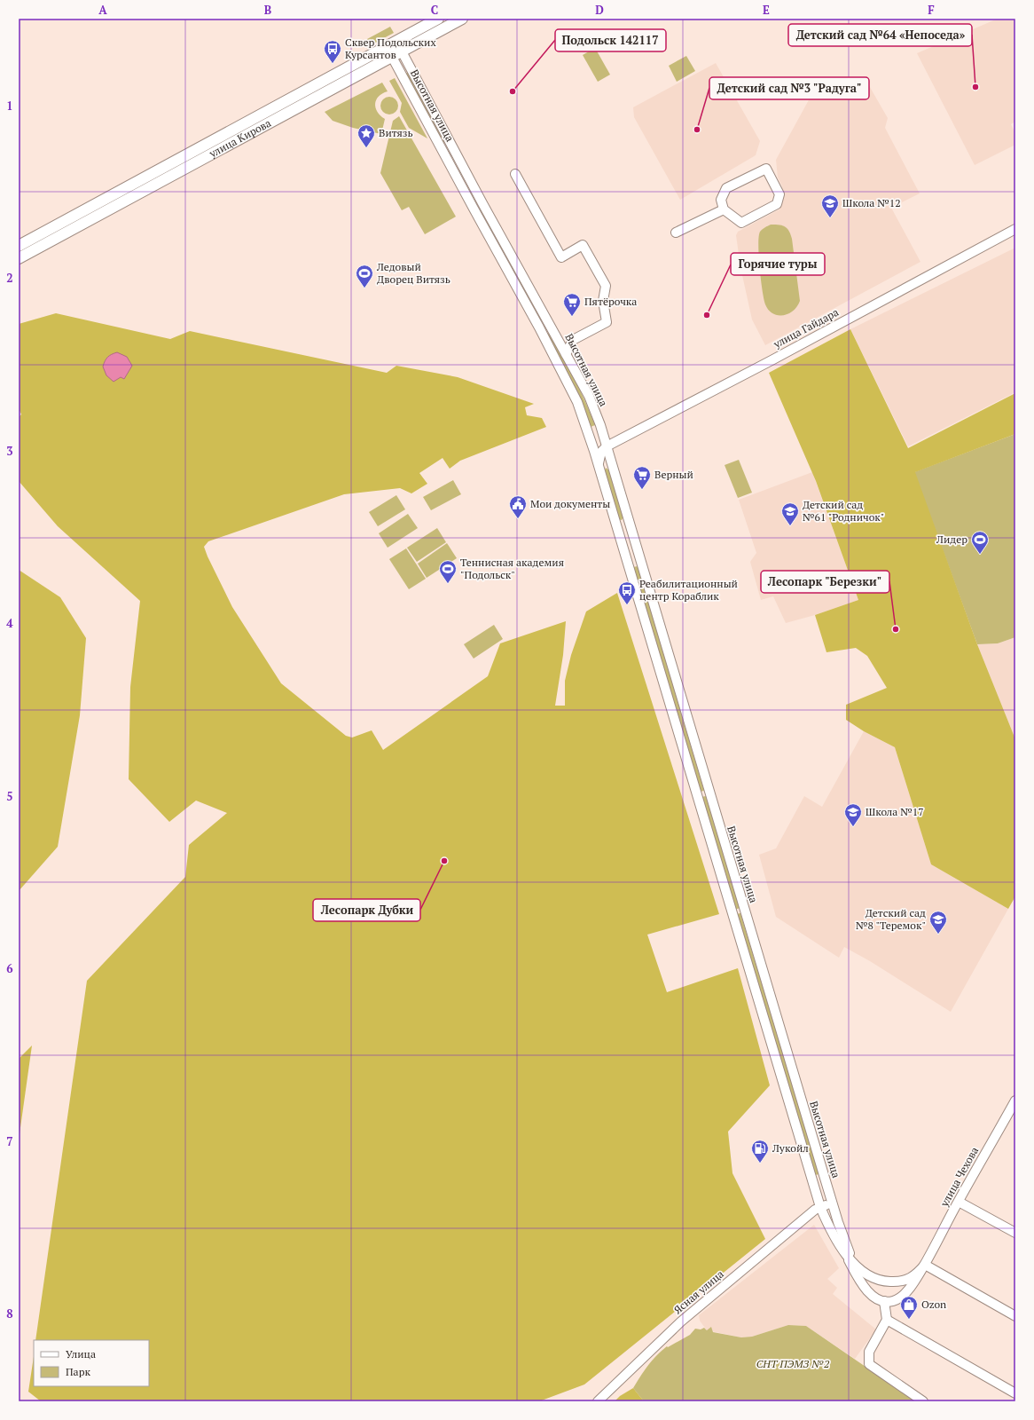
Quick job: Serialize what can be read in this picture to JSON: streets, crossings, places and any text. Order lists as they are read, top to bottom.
{
  "streets": {
    "main road": ["улица Кирова"],
    "street": [
      "Высотная улица",
      "улица Гайдара",
      "улица Чехова",
      "Ясная улица"
    ]
  },
  "crossings": [
    ["Высотная улица", "улица Кирова"],
    ["Высотная улица", "улица Гайдара"],
    ["Высотная улица", "улица Чехова"],
    ["Высотная улица", "Ясная улица"]
  ],
  "parks": ["СНТ ПЭМЗ №2"],
  "places": {
    "bus stop": ["Сквер Подольских Курсантов", "Реабилитационный центр Кораблик"],
    "other": [
      "Детский сад №64 «Непоседа»",
      "Подольск 142117",
      "Детский сад №3 \"Радуга\"",
      "Горячие туры",
      "Лесопарк \"Березки\"",
      "Лесопарк Дубки"
    ],
    "place": ["Витязь"],
    "school or university": [
      "Школа №12",
      "Детский сад №61 \"Родничок\"",
      "Школа №17",
      "Детский сад №8 \"Теремок\""
    ],
    "sports": ["Ледовый Дворец Витязь", "Лидер", "Теннисная академия \"Подольск\""],
    "supermarket": ["Пятёрочка", "Верный"],
    "public building": ["Мои документы"],
    "fuel station": ["Лукойл"],
    "shop": ["Ozon"]
  },
  "legend": ["Улица", "Парк"],
  "grid": {
    "columns": [
      "A",
      "B",
      "C",
      "D",
      "E",
      "F"
    ],
    "rows": [
      "1",
      "2",
      "3",
      "4",
      "5",
      "6",
      "7",
      "8"
    ]
  }
}
